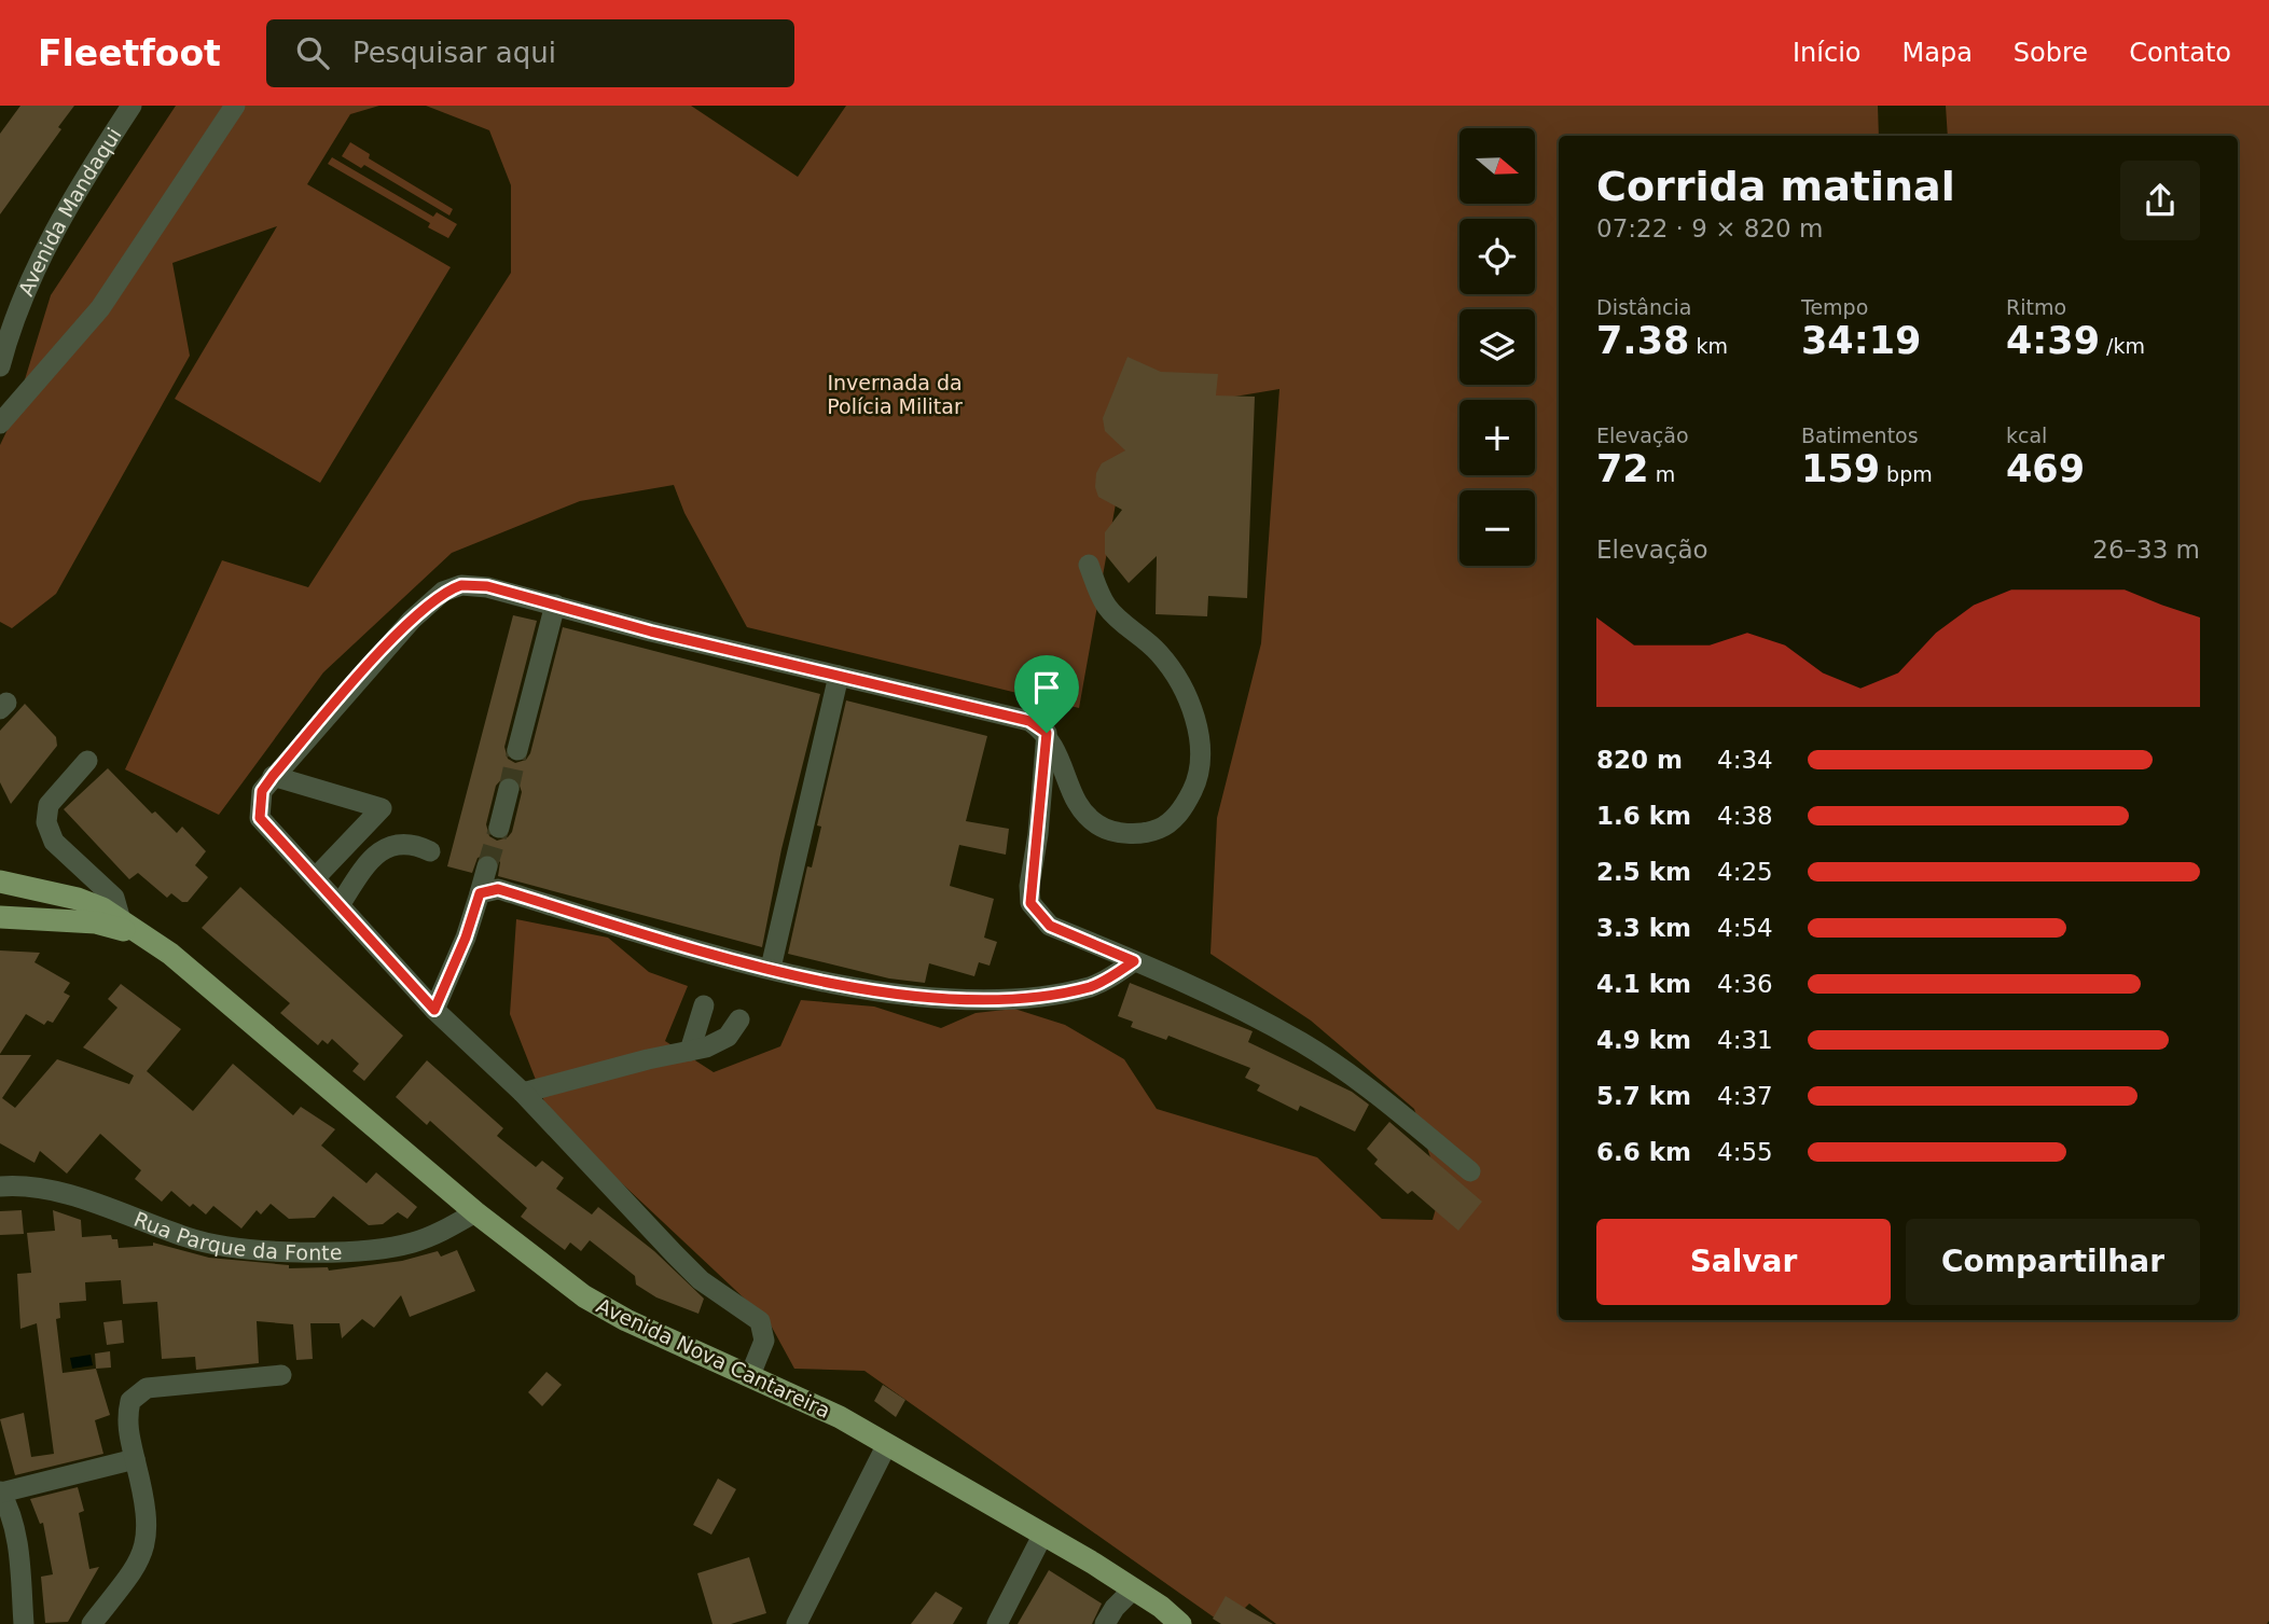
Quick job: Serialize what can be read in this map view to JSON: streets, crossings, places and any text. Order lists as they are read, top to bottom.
{
  "streets": {
    "main road": ["Avenida Nova Cantareira"],
    "street": ["Avenida Mandaqui", "Rua Parque da Fonte"]
  },
  "crossings": [
    ["Rua Parque da Fonte", "Avenida Nova Cantareira"]
  ],
  "parks": ["Invernada da Polícia Militar"],
  "north": "right",
  "page": {
    "header": "Fleetfoot",
    "search": "Pesquisar aqui",
    "nav": [
      "Início",
      "Mapa",
      "Sobre",
      "Contato"
    ],
    "map_buttons": ["+", "−"],
    "heading": ["Corrida matinal", "07:22 · 9 × 820 m"],
    "stats": [
      ["Distância", "7.38 km"],
      ["Tempo", "34:19"],
      ["Ritmo", "4:39 /km"],
      ["Elevação", "72 m"],
      ["Batimentos", "159 bpm"],
      ["kcal", "469"]
    ],
    "chart": ["Elevação", "26–33 m"],
    "list": [
      {
        "name": "820 m",
        "note": "4:34"
      },
      {
        "name": "1.6 km",
        "note": "4:38"
      },
      {
        "name": "2.5 km",
        "note": "4:25"
      },
      {
        "name": "3.3 km",
        "note": "4:54"
      },
      {
        "name": "4.1 km",
        "note": "4:36"
      },
      {
        "name": "4.9 km",
        "note": "4:31"
      },
      {
        "name": "5.7 km",
        "note": "4:37"
      },
      {
        "name": "6.6 km",
        "note": "4:55"
      }
    ],
    "buttons": ["Salvar", "Compartilhar"]
  }
}
